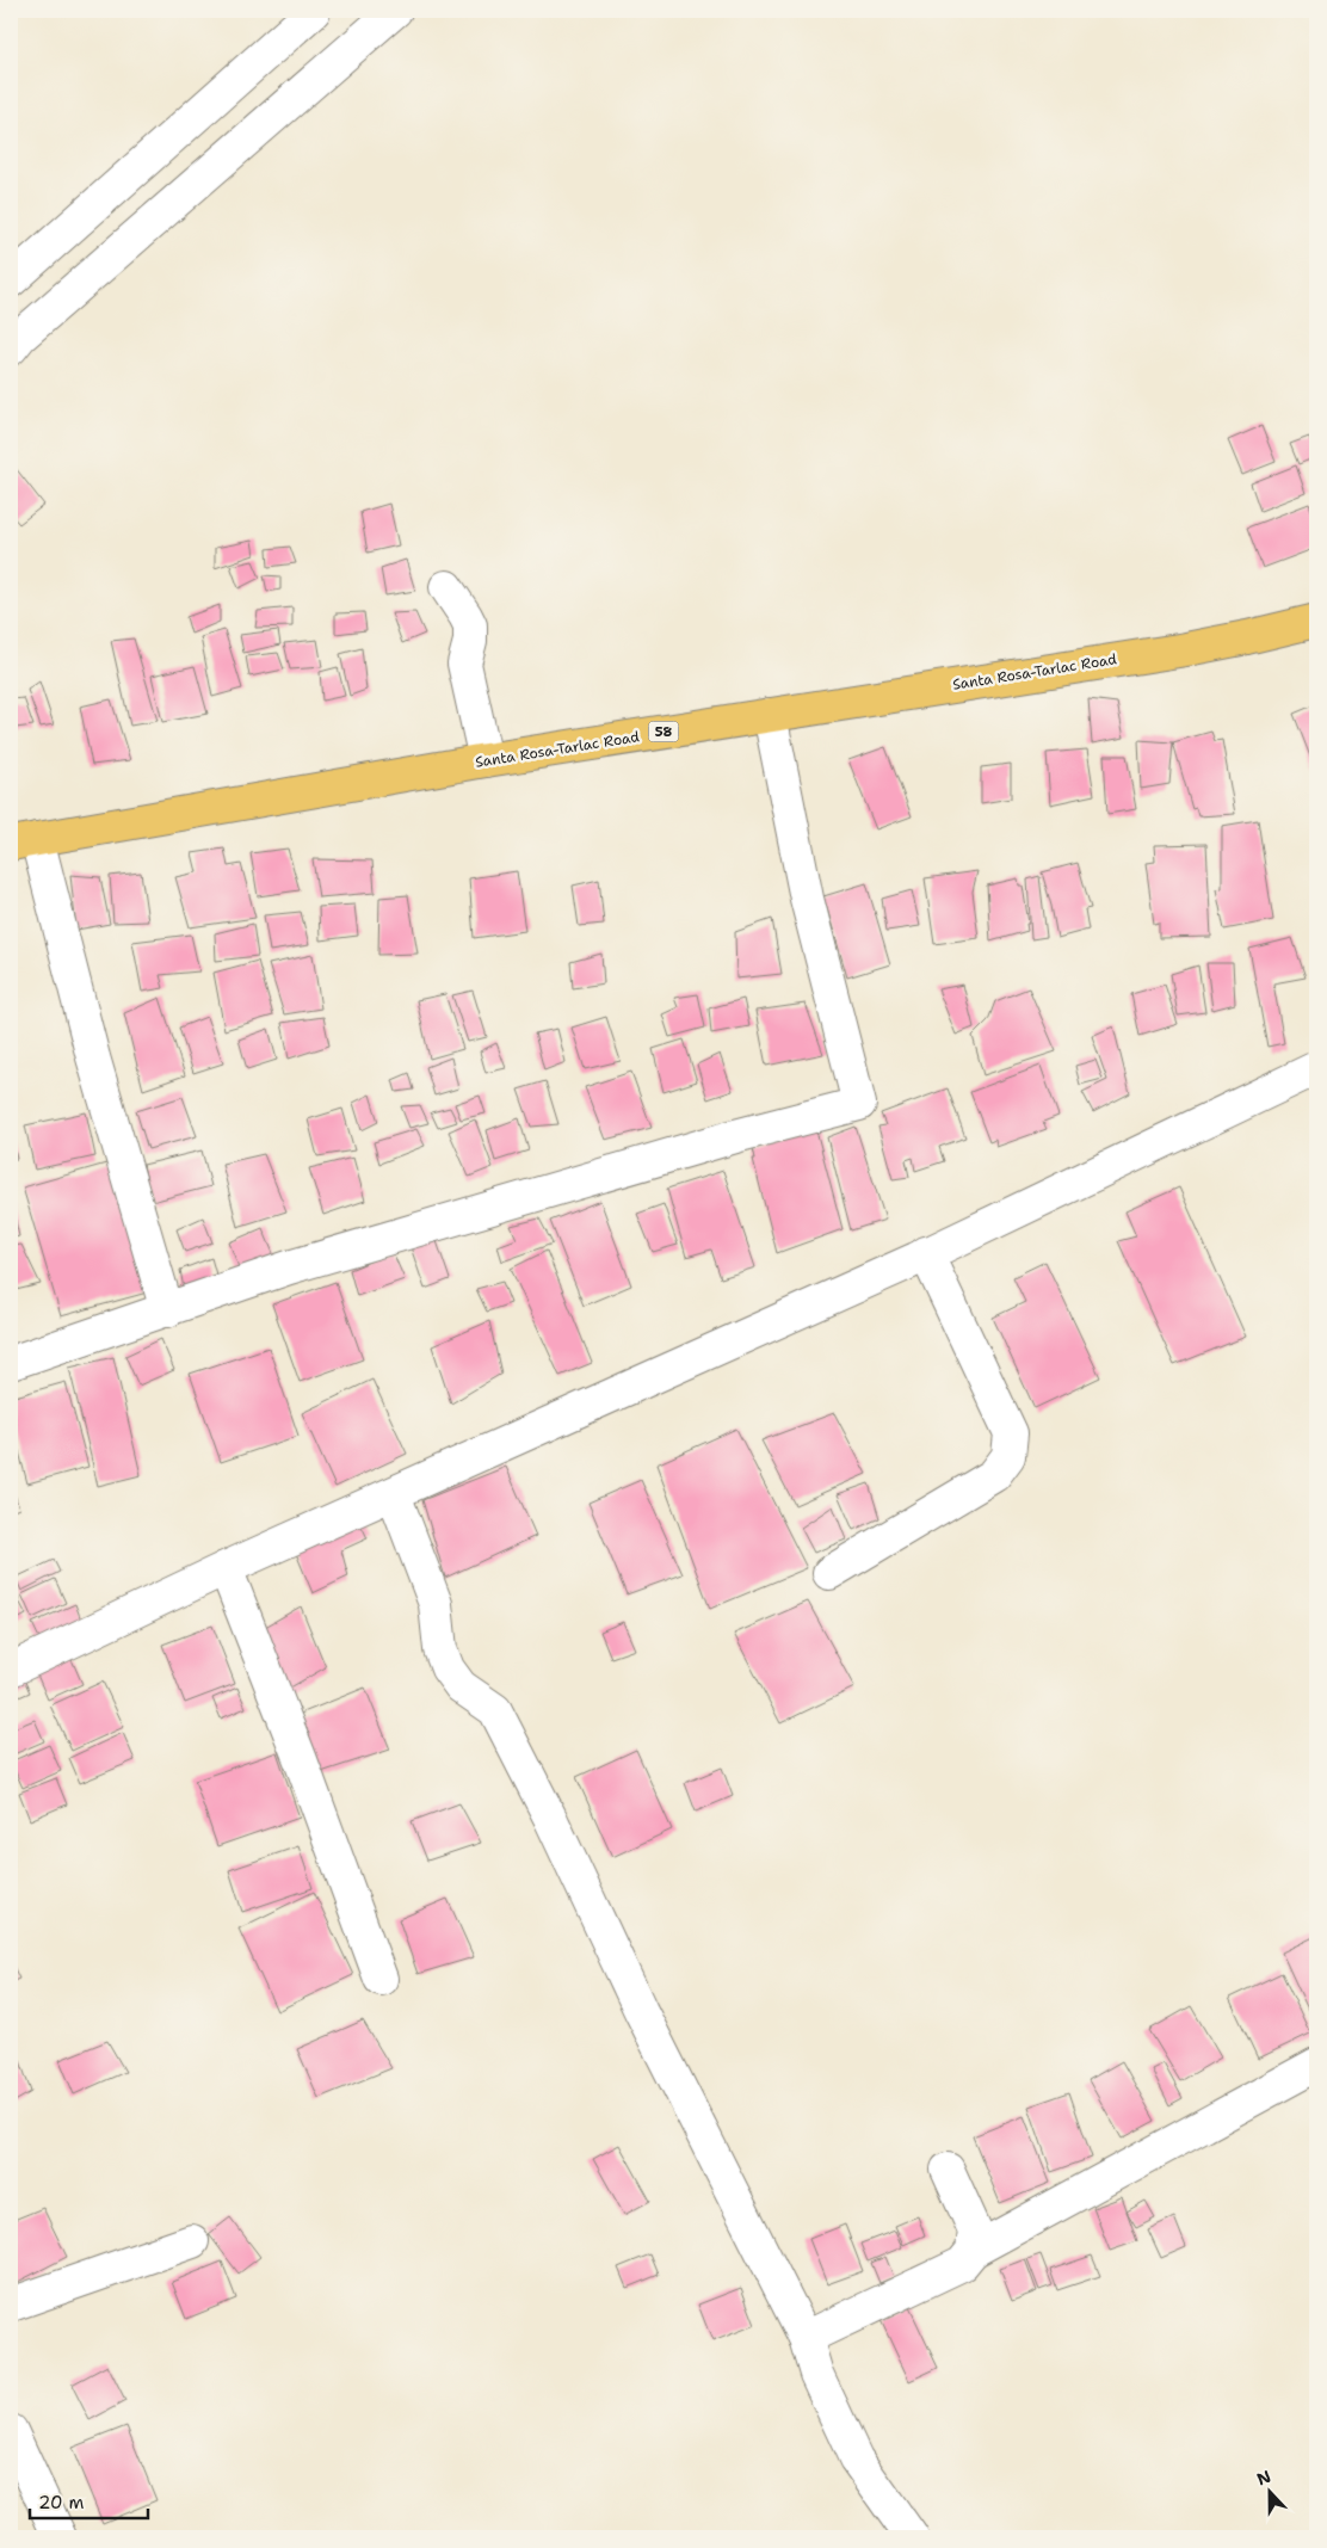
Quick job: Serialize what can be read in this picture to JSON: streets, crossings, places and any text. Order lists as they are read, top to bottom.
{
  "streets": {
    "highway": ["Santa Rosa-Tarlac Road", "58"]
  },
  "scale_bar": "20 m",
  "north": "top"
}
